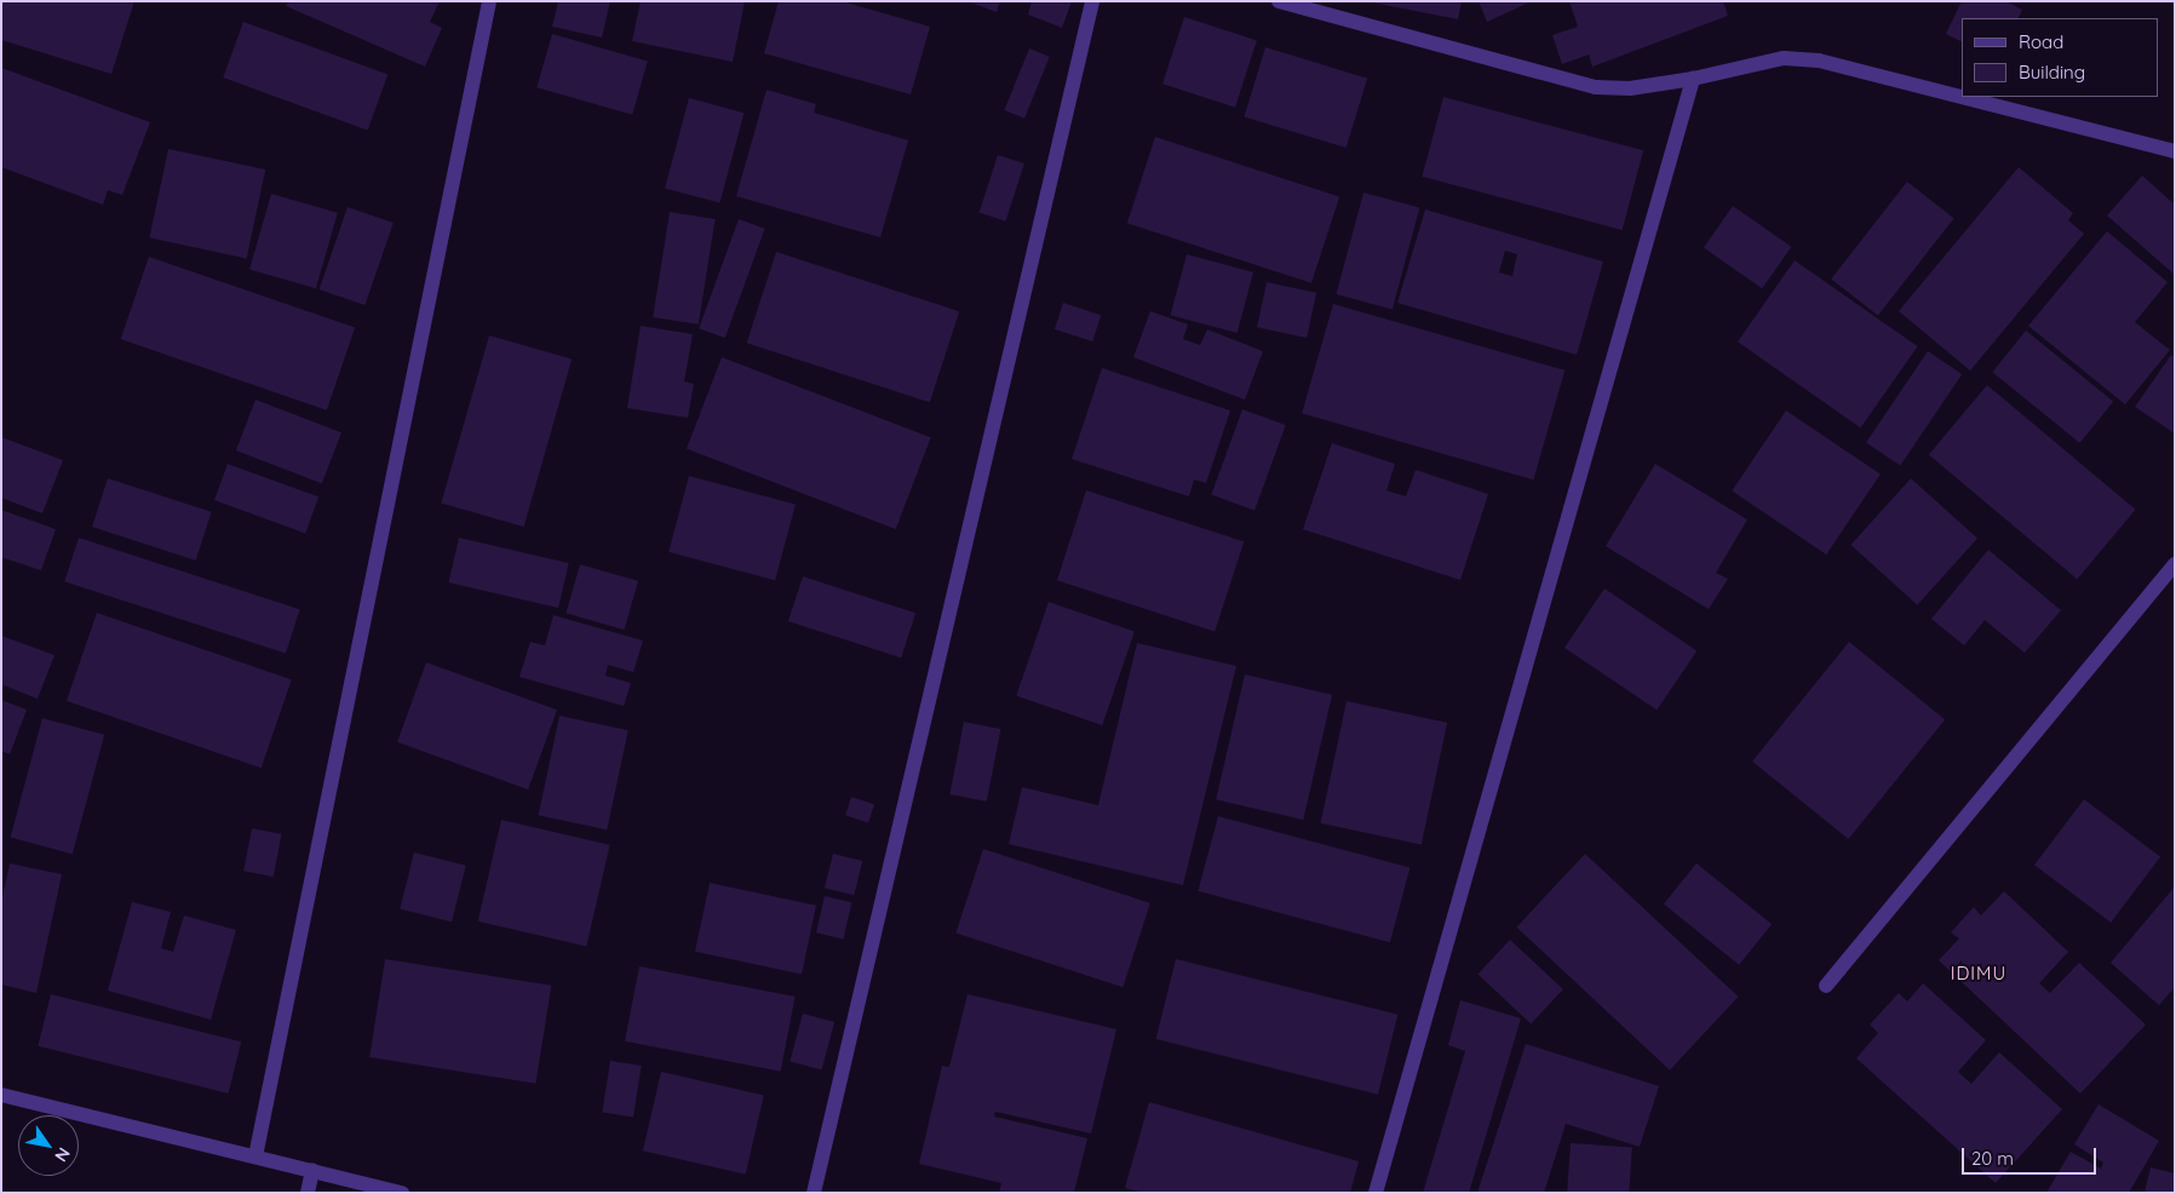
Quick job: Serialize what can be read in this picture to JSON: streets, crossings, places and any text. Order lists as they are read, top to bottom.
{
  "districts": ["IDIMU"],
  "legend": ["Road", "Building"],
  "scale_bar": "20 m",
  "north": "bottom right"
}
